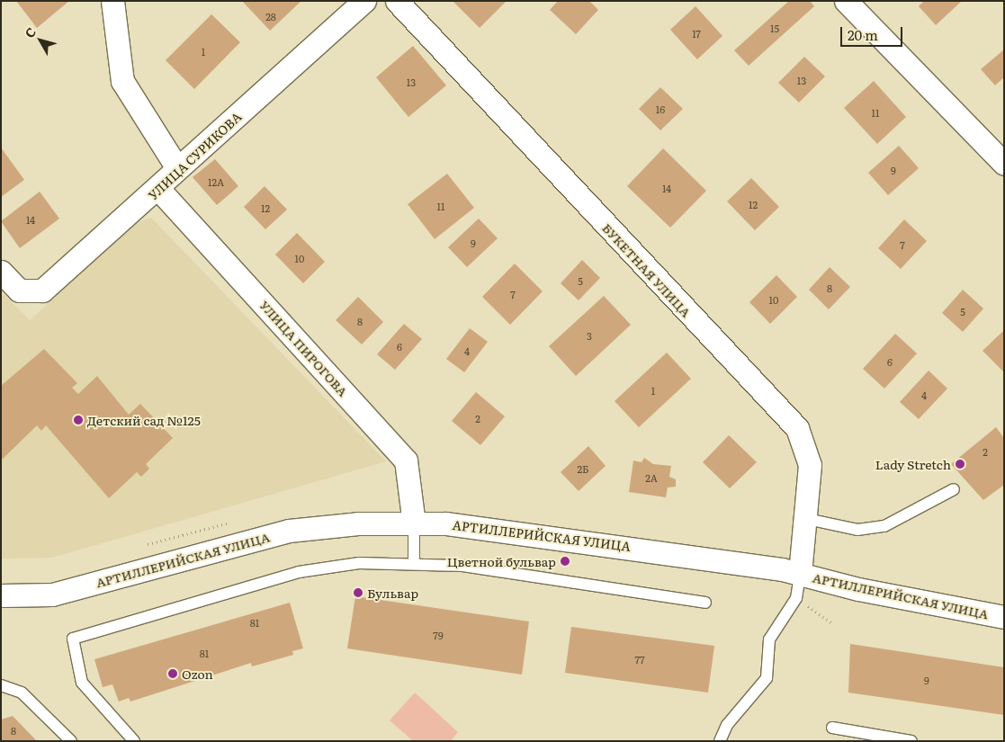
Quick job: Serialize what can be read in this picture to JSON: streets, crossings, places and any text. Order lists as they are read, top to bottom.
{
  "streets": {
    "street": [
      "УЛИЦА СУРИКОВА",
      "БУКЕТНАЯ УЛИЦА",
      "УЛИЦА ПИРОГОВА",
      "АРТИЛЛЕРИЙСКАЯ УЛИЦА"
    ]
  },
  "crossings": [
    ["УЛИЦА СУРИКОВА", "УЛИЦА ПИРОГОВА"],
    ["БУКЕТНАЯ УЛИЦА", "АРТИЛЛЕРИЙСКАЯ УЛИЦА"],
    ["УЛИЦА ПИРОГОВА", "АРТИЛЛЕРИЙСКАЯ УЛИЦА"]
  ],
  "places": [
    "Детский сад №125",
    "Lady Stretch",
    "Цветной бульвар",
    "Бульвар",
    "Ozon"
  ],
  "house_numbers": [
    "28",
    "15",
    "17",
    "1",
    "13",
    "13",
    "16",
    "11",
    "9",
    "12А",
    "14",
    "12",
    "11",
    "12",
    "14",
    "9",
    "7",
    "10",
    "5",
    "8",
    "7",
    "10",
    "5",
    "8",
    "3",
    "6",
    "4",
    "6",
    "1",
    "4",
    "2",
    "2",
    "2Б",
    "2А",
    "81",
    "79",
    "81",
    "77",
    "9",
    "8"
  ],
  "scale_bar": "20 m",
  "north": "top left"
}
